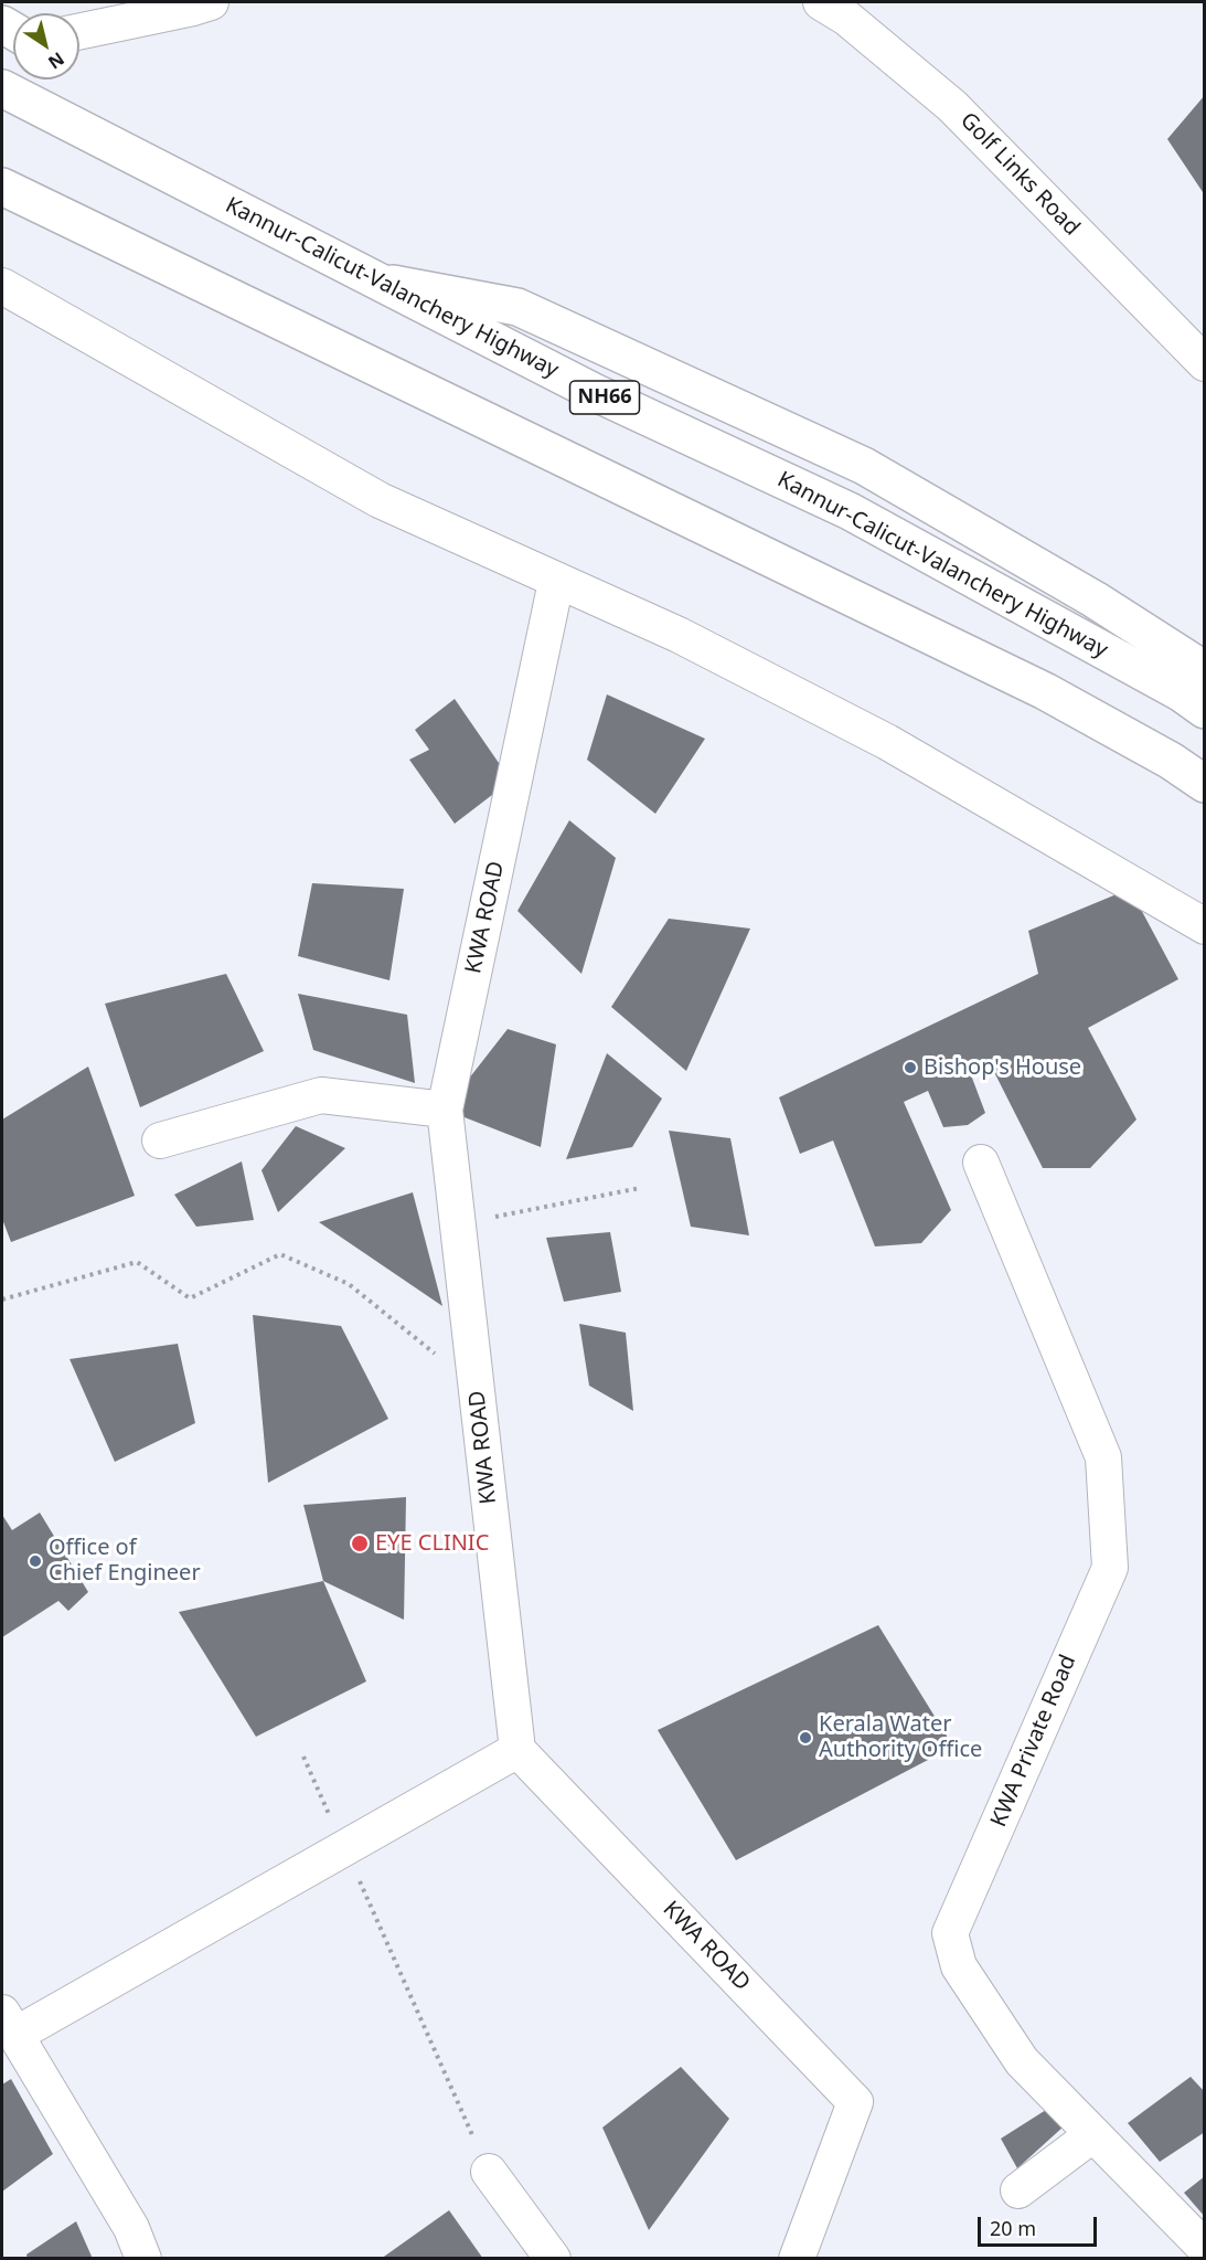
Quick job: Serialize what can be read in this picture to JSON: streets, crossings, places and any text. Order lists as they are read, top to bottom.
{
  "streets": {
    "main road": ["Kannur-Calicut-Valanchery Highway", "NH66"],
    "street": ["Golf Links Road", "KWA ROAD", "KWA Private Road"]
  },
  "places": [
    "Bishop's House",
    "EYE CLINIC",
    "Office of Chief Engineer",
    "Kerala Water Authority Office"
  ],
  "scale_bar": "20 m",
  "north": "bottom right"
}
